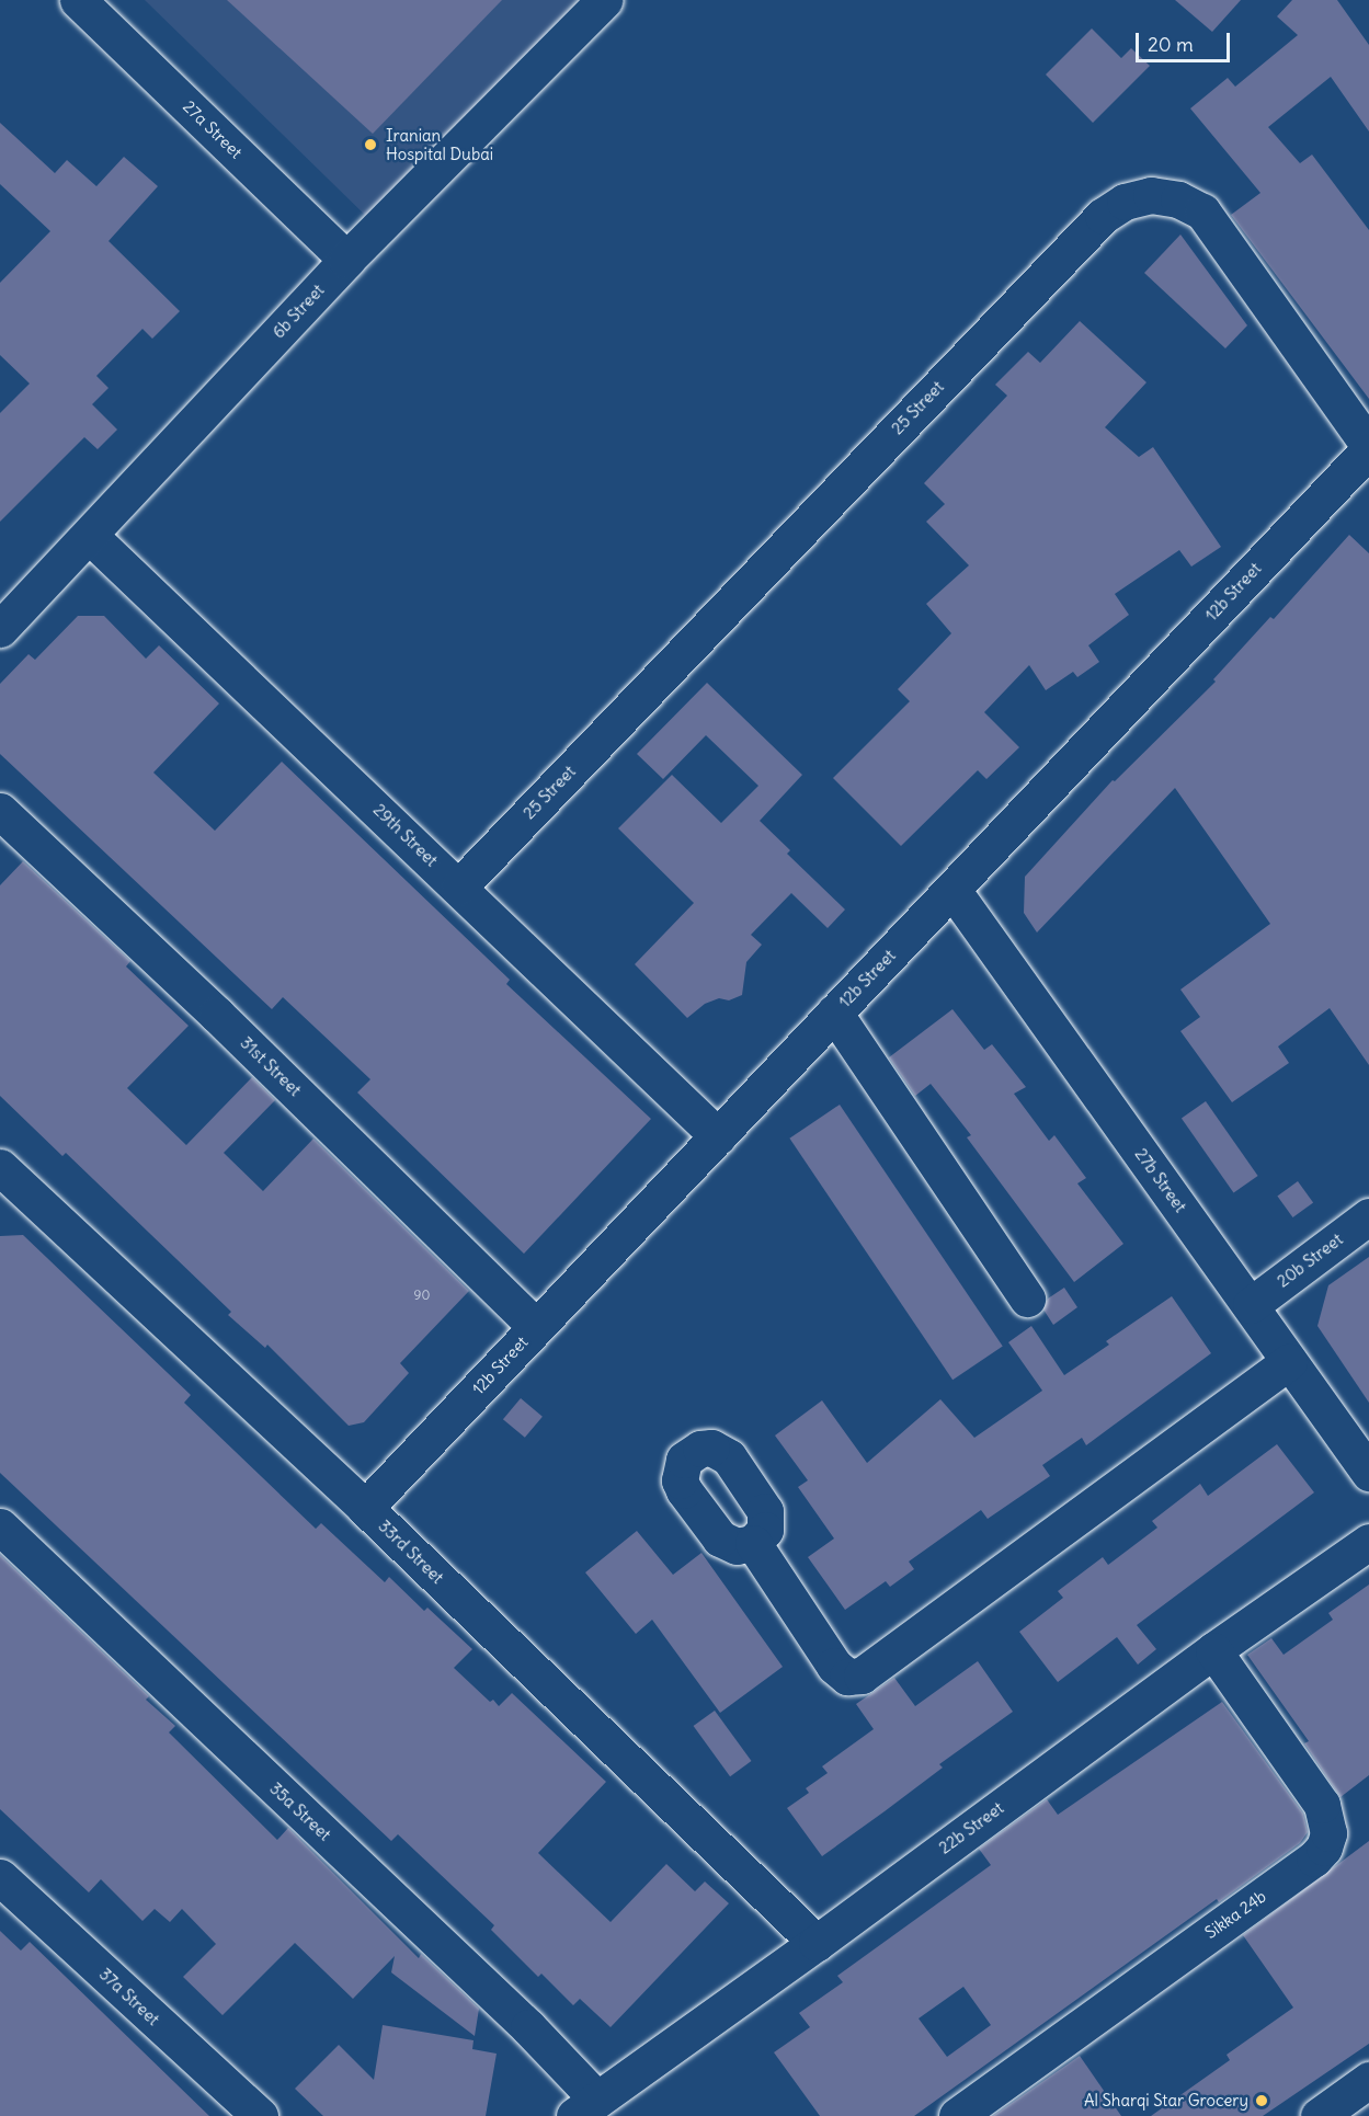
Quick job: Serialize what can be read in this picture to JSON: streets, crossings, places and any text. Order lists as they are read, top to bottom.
{
  "streets": {
    "street": [
      "27a Street",
      "6b Street",
      "25 Street",
      "12b Street",
      "29th Street",
      "31st Street",
      "27b Street",
      "20b Street",
      "33rd Street",
      "35a Street",
      "22b Street",
      "Sikka 24b",
      "37a Street"
    ]
  },
  "crossings": [
    ["27a Street", "6b Street"],
    ["6b Street", "29th Street"],
    ["25 Street", "12b Street"],
    ["25 Street", "29th Street"],
    ["12b Street", "29th Street"],
    ["12b Street", "31st Street"],
    ["12b Street", "27b Street"],
    ["12b Street", "33rd Street"],
    ["27b Street", "20b Street"],
    ["33rd Street", "22b Street"],
    ["35a Street", "22b Street"],
    ["22b Street", "Sikka 24b"]
  ],
  "places": ["Iranian Hospital Dubai", "Al Sharqi Star Grocery"],
  "house_numbers": ["90"],
  "scale_bar": "20 m"
}
